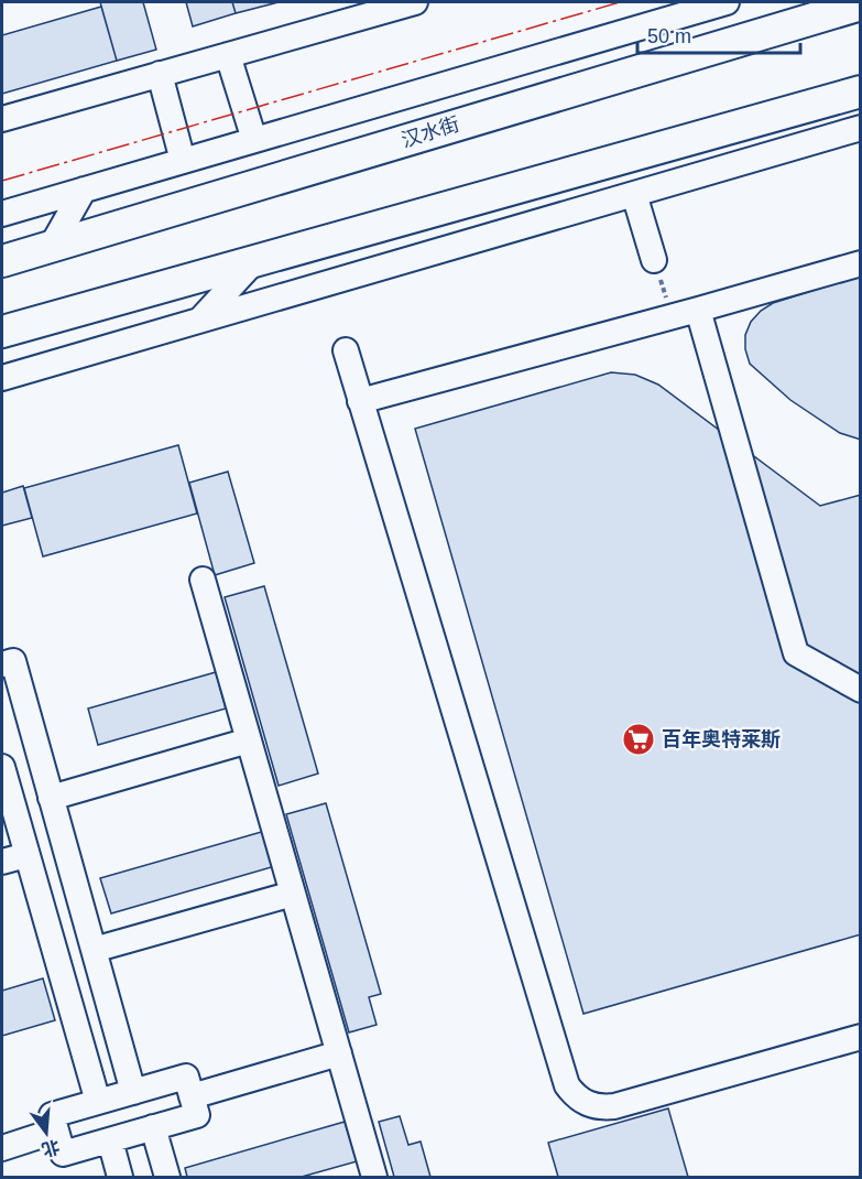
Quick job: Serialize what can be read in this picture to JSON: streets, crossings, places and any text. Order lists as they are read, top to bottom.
{
  "streets": {
    "main road": ["汉水街"]
  },
  "places": {
    "supermarket": ["百年奥特莱斯"]
  },
  "scale_bar": "50 m",
  "north": "bottom"
}
